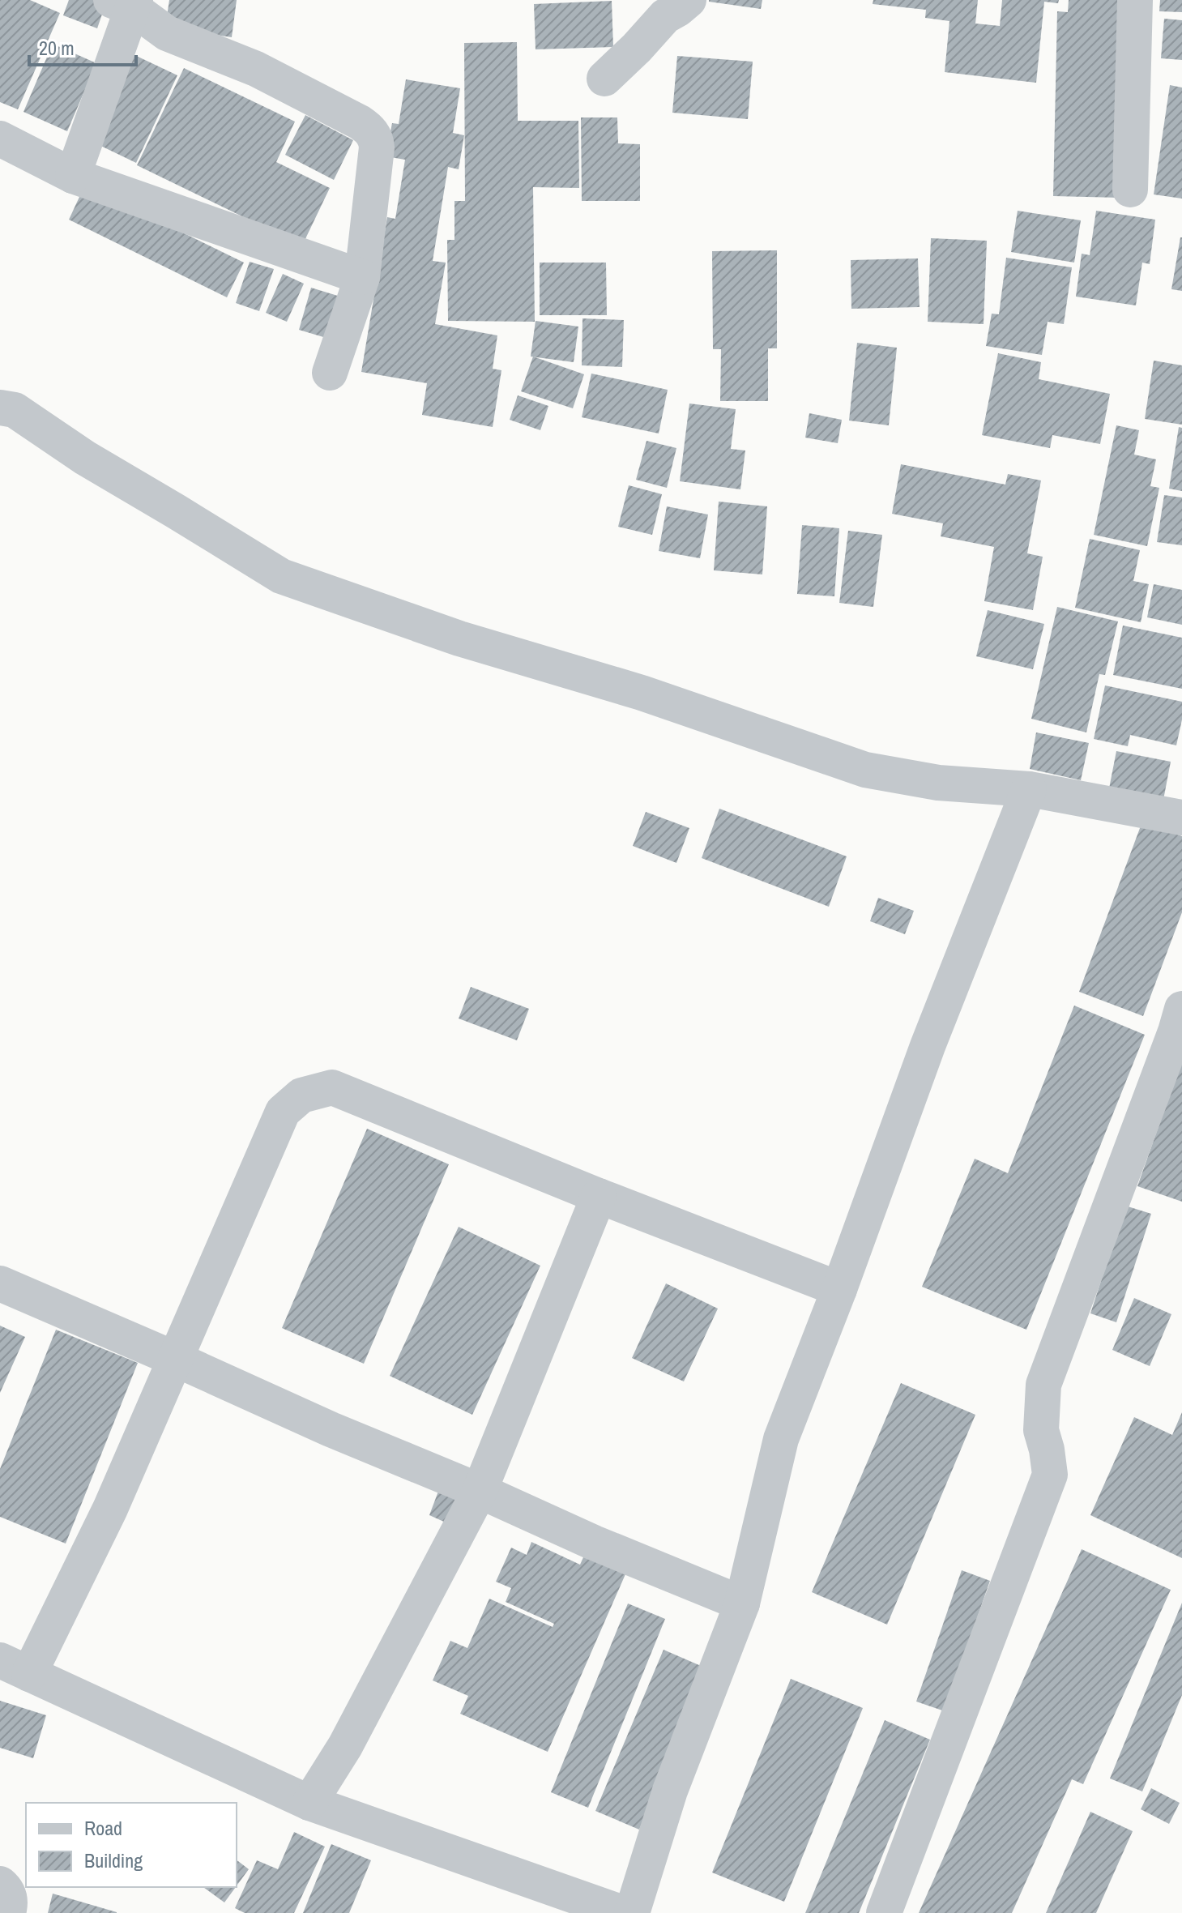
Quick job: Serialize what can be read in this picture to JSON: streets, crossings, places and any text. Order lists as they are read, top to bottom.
{
  "legend": ["Road", "Building"],
  "scale_bar": "20 m"
}
